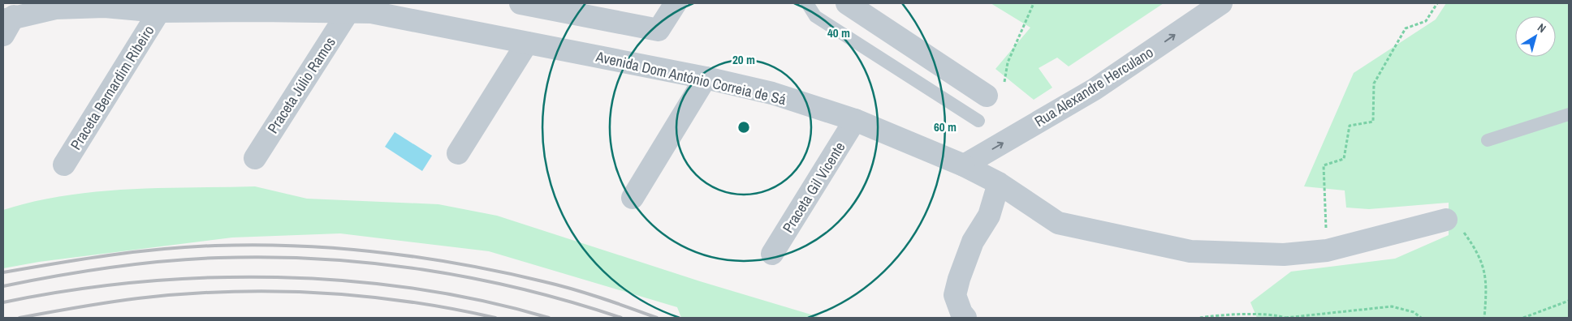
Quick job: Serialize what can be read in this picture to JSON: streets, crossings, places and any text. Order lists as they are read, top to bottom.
{
  "streets": {
    "street": [
      "Avenida Dom António Correia de Sá",
      "Praceta Júlio Ramos",
      "Rua Alexandre Herculano",
      "Praceta Bernardim Ribeiro",
      "Praceta Gil Vicente"
    ]
  },
  "crossings": [
    ["Avenida Dom António Correia de Sá", "Praceta Júlio Ramos"],
    ["Avenida Dom António Correia de Sá", "Rua Alexandre Herculano"],
    ["Avenida Dom António Correia de Sá", "Praceta Bernardim Ribeiro"],
    ["Avenida Dom António Correia de Sá", "Praceta Gil Vicente"]
  ],
  "one_way": ["Rua Alexandre Herculano"],
  "north": "top right",
  "rings": ["40 m", "20 m", "60 m"]
}
